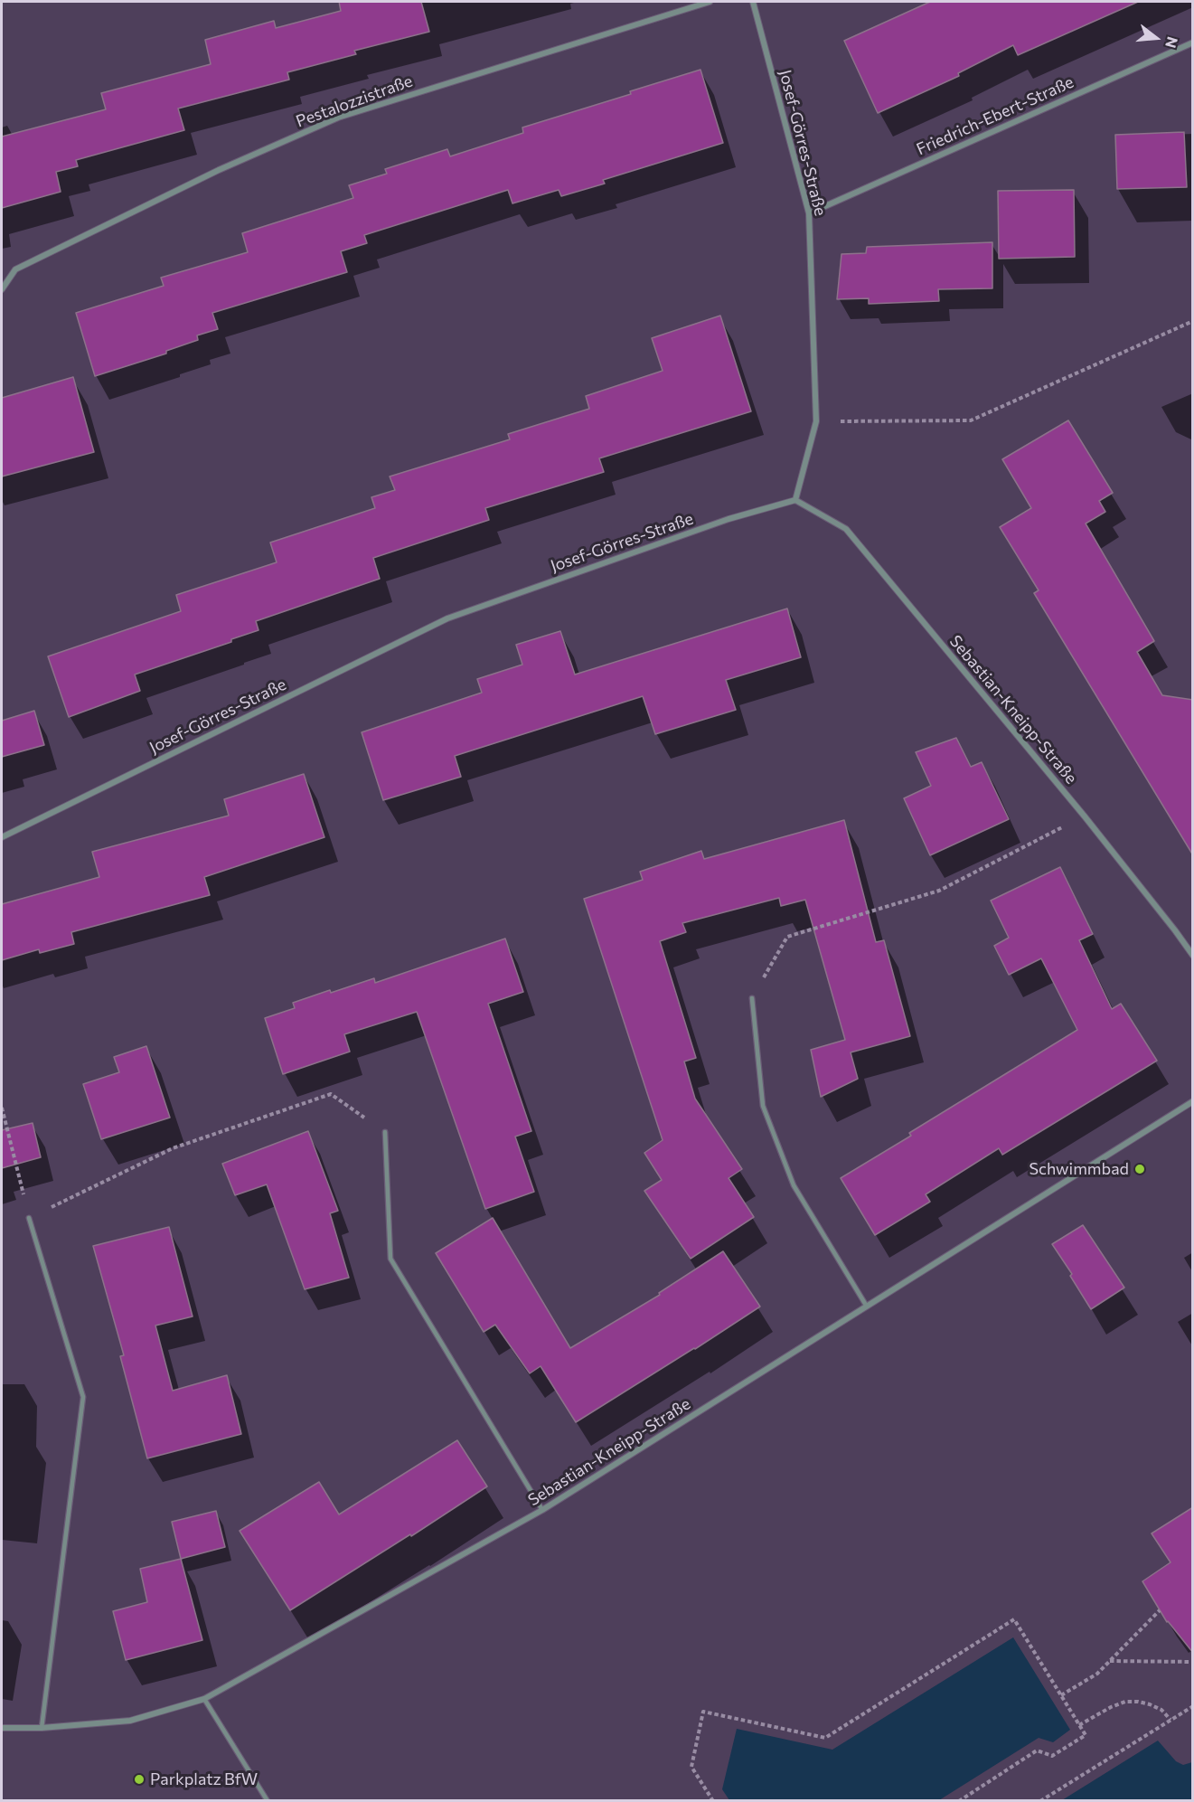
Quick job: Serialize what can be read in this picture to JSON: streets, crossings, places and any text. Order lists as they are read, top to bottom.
{
  "streets": {
    "street": [
      "Pestalozzistraße",
      "Friedrich-Ebert-Straße",
      "Josef-Görres-Straße",
      "Sebastian-Kneipp-Straße"
    ]
  },
  "crossings": [
    ["Friedrich-Ebert-Straße", "Josef-Görres-Straße"],
    ["Josef-Görres-Straße", "Sebastian-Kneipp-Straße"]
  ],
  "places": ["Schwimmbad", "Parkplatz BfW"],
  "north": "right"
}
